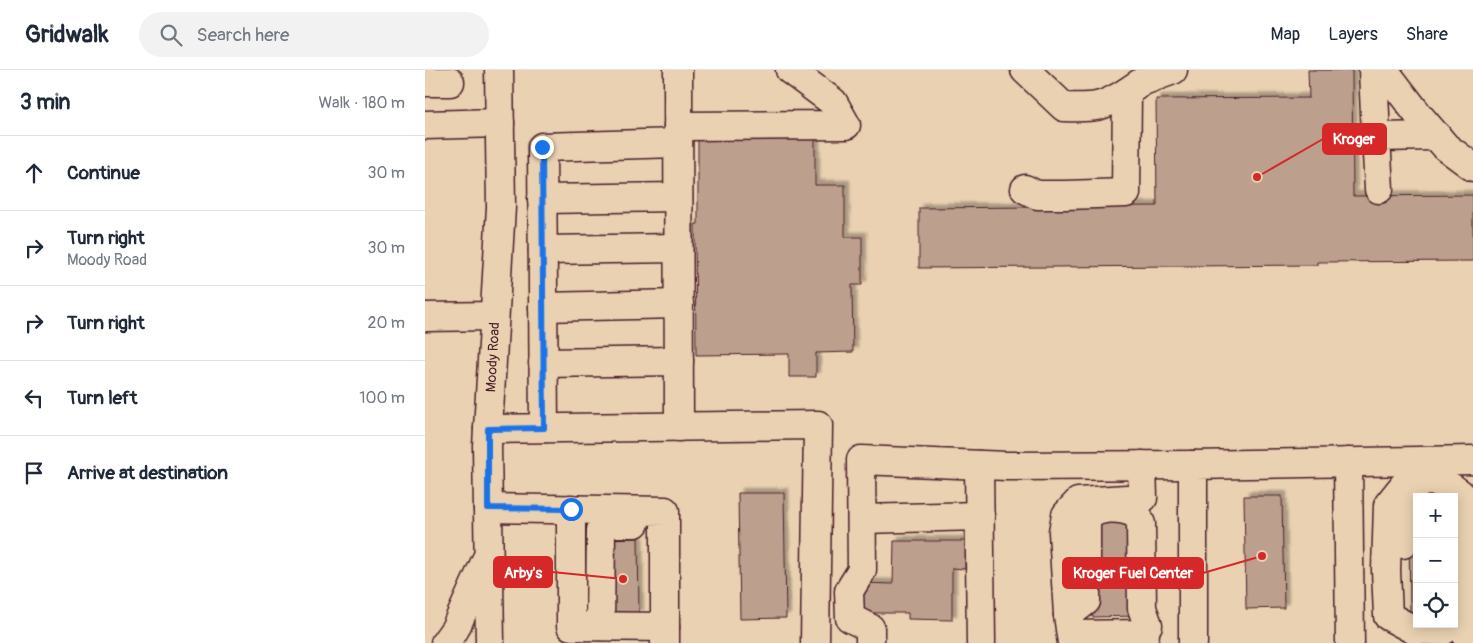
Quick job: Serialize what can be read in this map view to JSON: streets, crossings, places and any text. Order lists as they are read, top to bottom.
{
  "streets": {
    "main road": ["Moody Road"]
  },
  "places": ["Kroger", "Kroger Fuel Center", "Arby's"],
  "page": {
    "header": "Gridwalk",
    "search": "Search here",
    "nav": ["Map", "Layers", "Share"],
    "heading": ["3 min", "Walk · 180 m"],
    "list": [
      ["Continue", "30 m"],
      ["Turn right", "Moody Road", "30 m"],
      ["Turn right", "20 m"],
      ["Turn left", "100 m"],
      "Arrive at destination"
    ],
    "map_buttons": ["+", "−"]
  }
}
